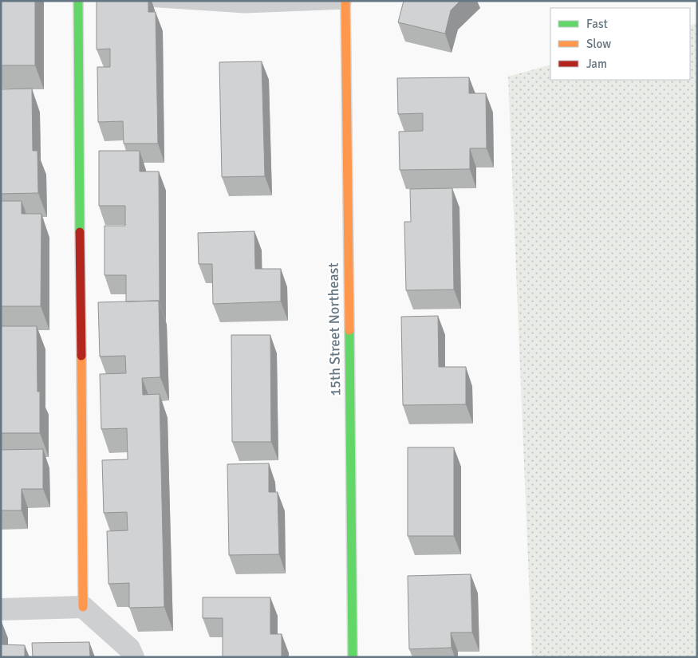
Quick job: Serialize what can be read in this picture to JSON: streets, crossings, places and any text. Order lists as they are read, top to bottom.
{
  "streets": {
    "street": ["15th Street Northeast"]
  },
  "legend": ["Fast", "Slow", "Jam"]
}
